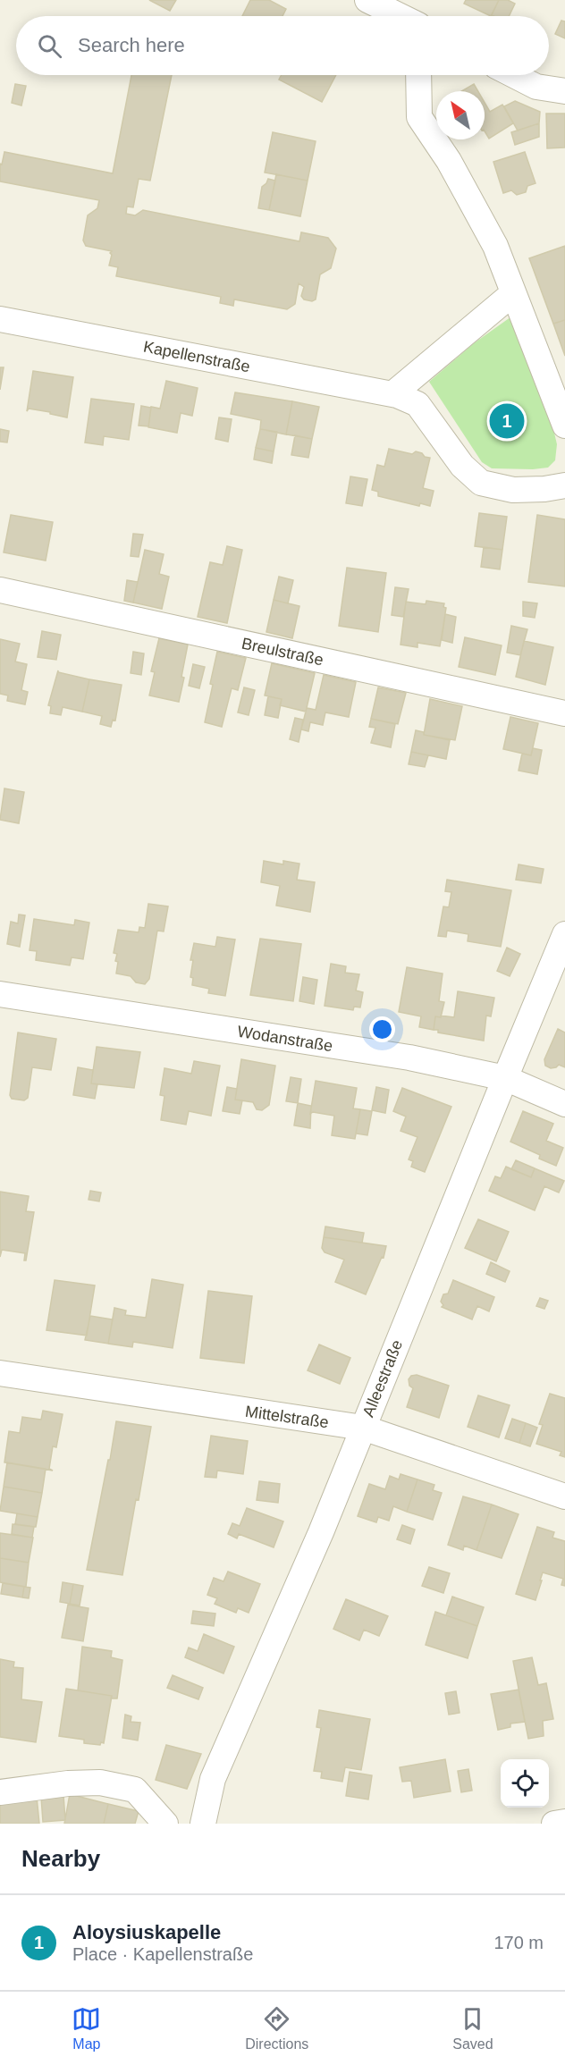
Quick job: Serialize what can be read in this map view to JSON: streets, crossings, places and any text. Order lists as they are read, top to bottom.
{
  "streets": {
    "street": [
      "Kapellenstraße",
      "Breulstraße",
      "Wodanstraße",
      "Alleestraße",
      "Mittelstraße"
    ]
  },
  "crossings": [
    ["Wodanstraße", "Alleestraße"],
    ["Alleestraße", "Mittelstraße"]
  ],
  "north": "top left",
  "page": {
    "search": "Search here",
    "pins": "1",
    "heading": "Nearby",
    "list": [
      {
        "mark": "1",
        "name": "Aloysiuskapelle",
        "note": "Place · Kapellenstraße",
        "value": "170 m"
      }
    ],
    "nav": ["Map", "Directions", "Saved"]
  }
}
